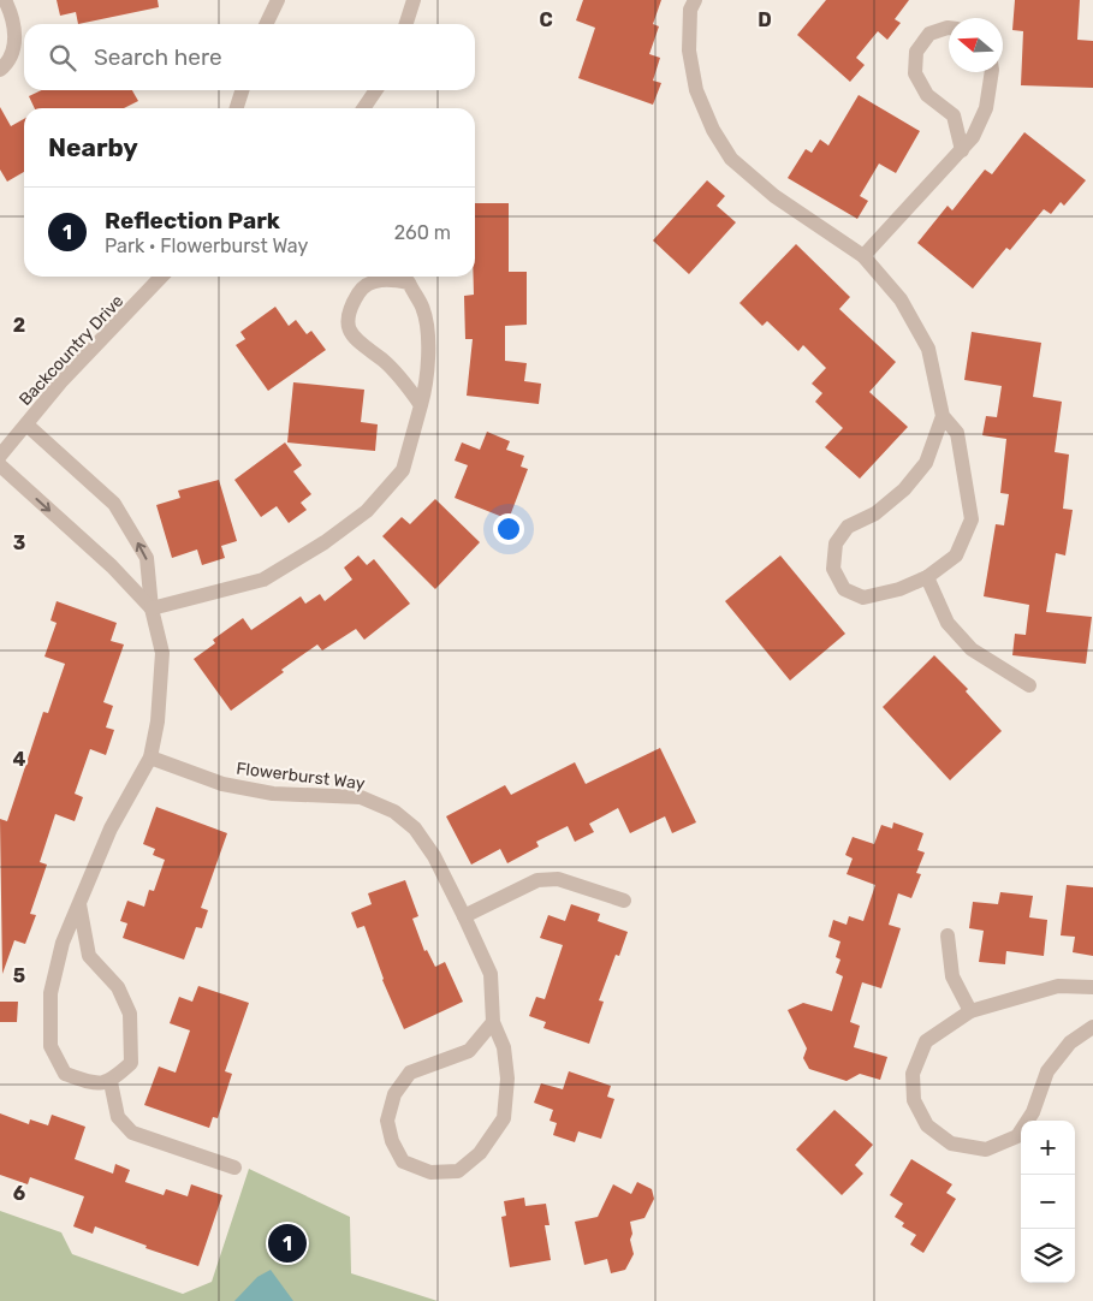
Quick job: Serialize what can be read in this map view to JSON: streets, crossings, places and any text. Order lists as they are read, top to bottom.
{
  "streets": {
    "street": ["Backcountry Drive", "Flowerburst Way"]
  },
  "north": "left",
  "page": {
    "search": "Search here",
    "heading": "Nearby",
    "list": [
      {
        "mark": "1",
        "name": "Reflection Park",
        "note": "Park · Flowerburst Way",
        "value": "260 m"
      }
    ],
    "map_buttons": ["+", "−"],
    "pins": "1"
  },
  "grid": {
    "columns": ["C", "D"],
    "rows": [
      "2",
      "3",
      "4",
      "5",
      "6"
    ]
  }
}
